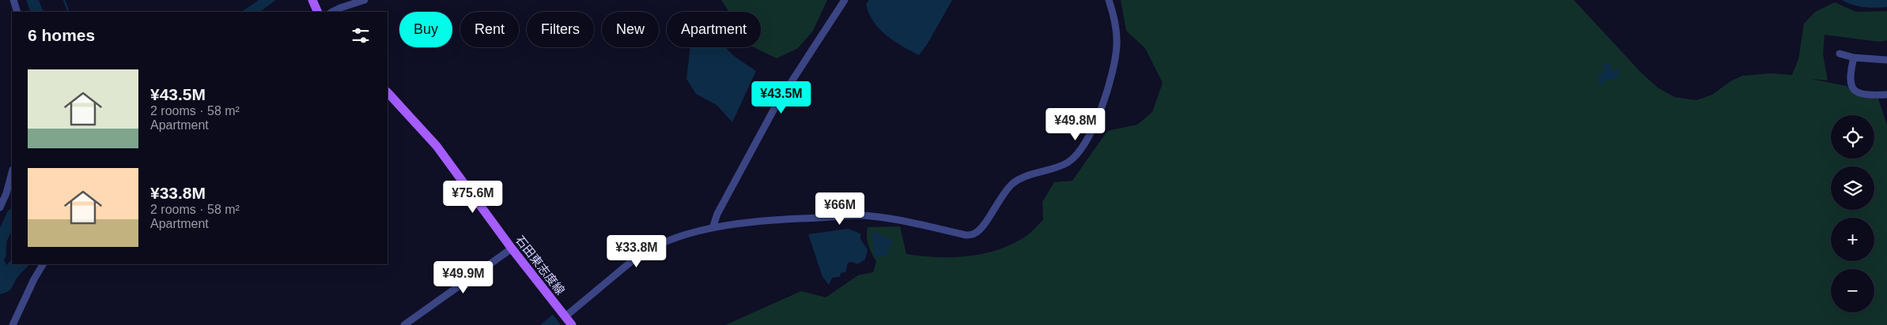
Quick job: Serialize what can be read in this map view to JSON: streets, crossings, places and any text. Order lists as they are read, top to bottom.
{
  "streets": {
    "main road": ["石田東志度線"]
  },
  "page": {
    "chip": [
      "Buy",
      "Rent",
      "Filters",
      "New",
      "Apartment"
    ],
    "heading": "6 homes",
    "list": [
      {
        "name": "¥43.5M",
        "note": "2 rooms · 58 m² · Apartment"
      },
      {
        "name": "¥33.8M",
        "note": "2 rooms · 58 m² · Apartment"
      }
    ],
    "price": [
      "¥43.5M",
      "¥49.8M",
      "¥75.6M",
      "¥66M",
      "¥33.8M",
      "¥49.9M"
    ],
    "map_buttons": ["+", "−"]
  }
}
